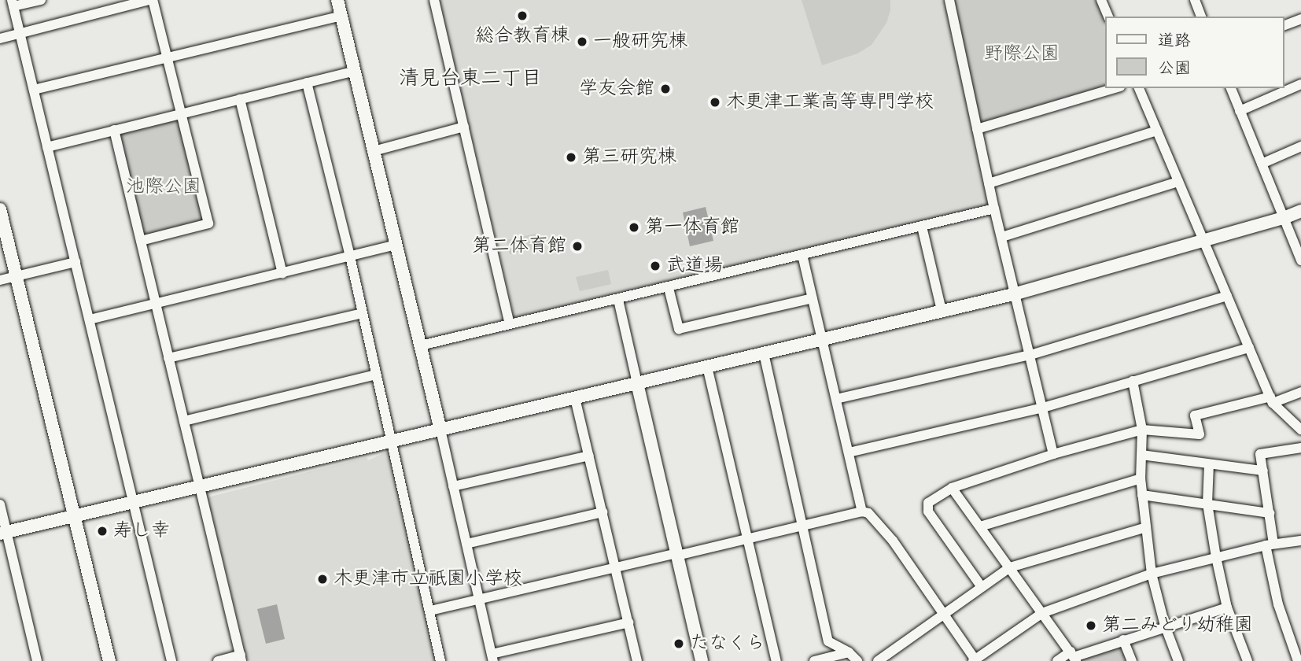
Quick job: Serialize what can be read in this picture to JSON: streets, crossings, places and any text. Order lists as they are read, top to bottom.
{
  "districts": ["清見台東二丁目"],
  "parks": ["野際公園", "池際公園"],
  "places": [
    "総合教育棟",
    "一般研究棟",
    "学友会館",
    "木更津工業高等専門学校",
    "第三研究棟",
    "第一体育館",
    "第二体育館",
    "武道場",
    "寿し幸",
    "木更津市立祇園小学校",
    "第二みどり幼稚園",
    "たなくら"
  ],
  "legend": ["道路", "公園"]
}
